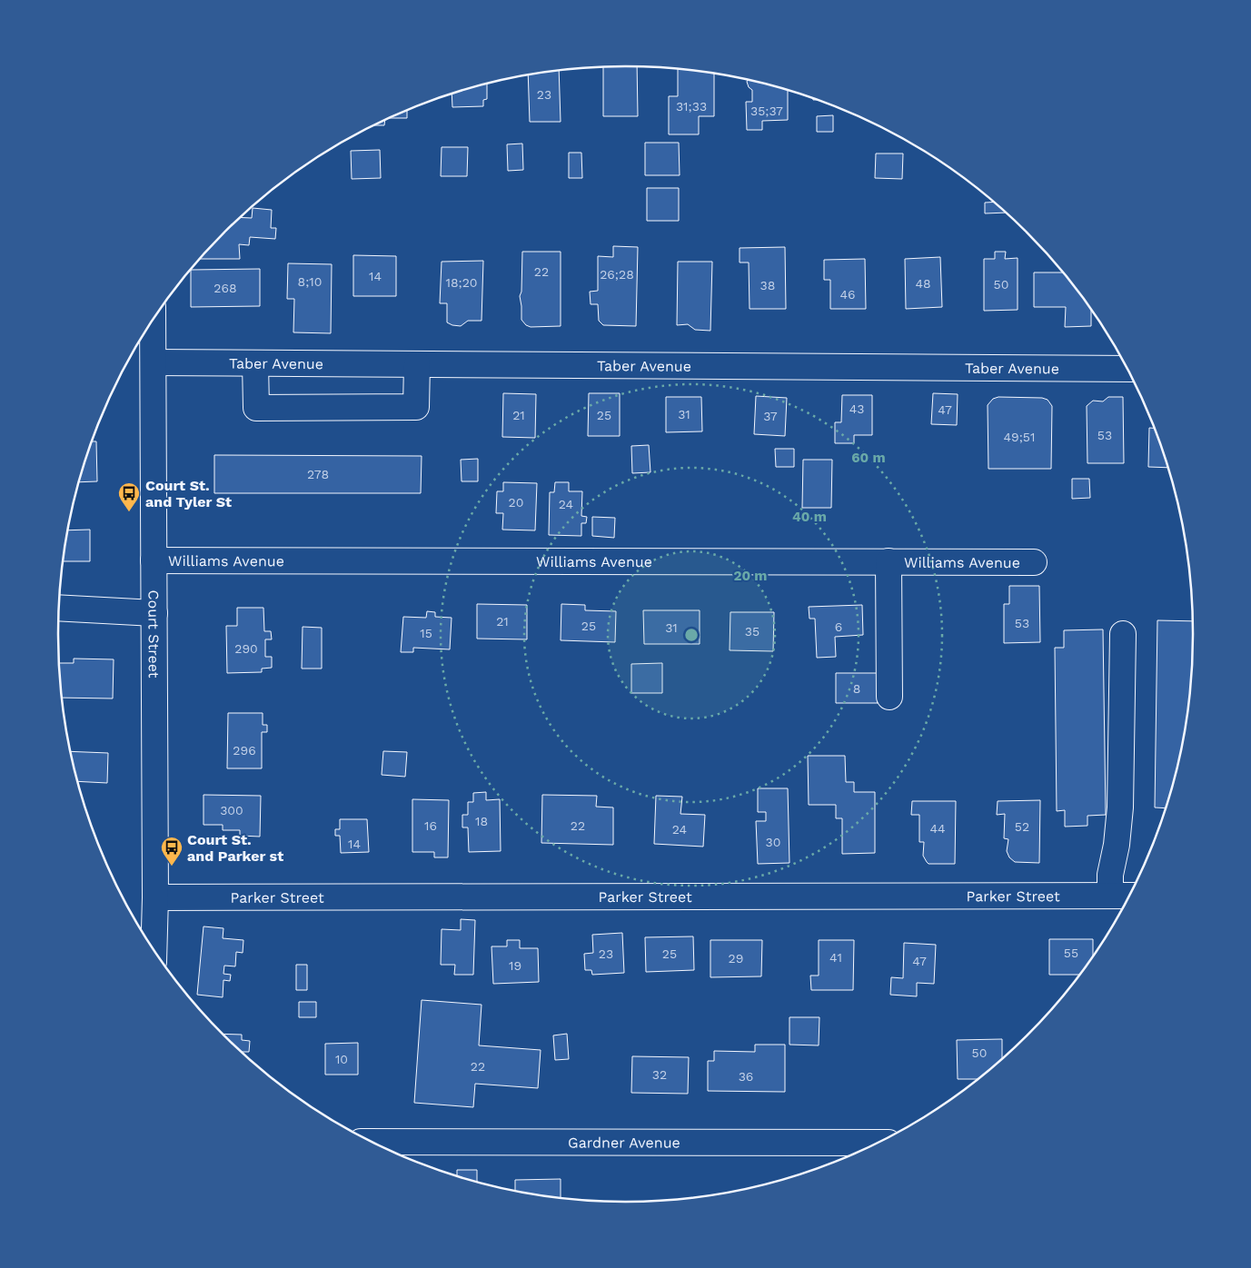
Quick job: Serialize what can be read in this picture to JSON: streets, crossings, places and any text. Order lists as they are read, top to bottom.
{
  "streets": {
    "street": [
      "Taber Avenue",
      "Williams Avenue",
      "Court Street",
      "Parker Street",
      "Gardner Avenue"
    ]
  },
  "crossings": [
    ["Taber Avenue", "Court Street"],
    ["Williams Avenue", "Court Street"],
    ["Court Street", "Parker Street"]
  ],
  "places": {
    "bus stop": ["Court St. and Tyler St", "Court St. and Parker st"]
  },
  "house_numbers": [
    "23",
    "31;33",
    "35;37",
    "22",
    "26;28",
    "14",
    "8;10",
    "18;20",
    "48",
    "50",
    "38",
    "268",
    "46",
    "43",
    "47",
    "31",
    "21",
    "25",
    "37",
    "53",
    "49;51",
    "278",
    "20",
    "24",
    "21",
    "53",
    "25",
    "6",
    "31",
    "35",
    "15",
    "290",
    "8",
    "296",
    "300",
    "18",
    "16",
    "22",
    "52",
    "44",
    "24",
    "30",
    "14",
    "55",
    "23",
    "25",
    "41",
    "29",
    "47",
    "19",
    "50",
    "10",
    "22",
    "32",
    "36"
  ],
  "rings": ["60 m", "40 m", "20 m"]
}
